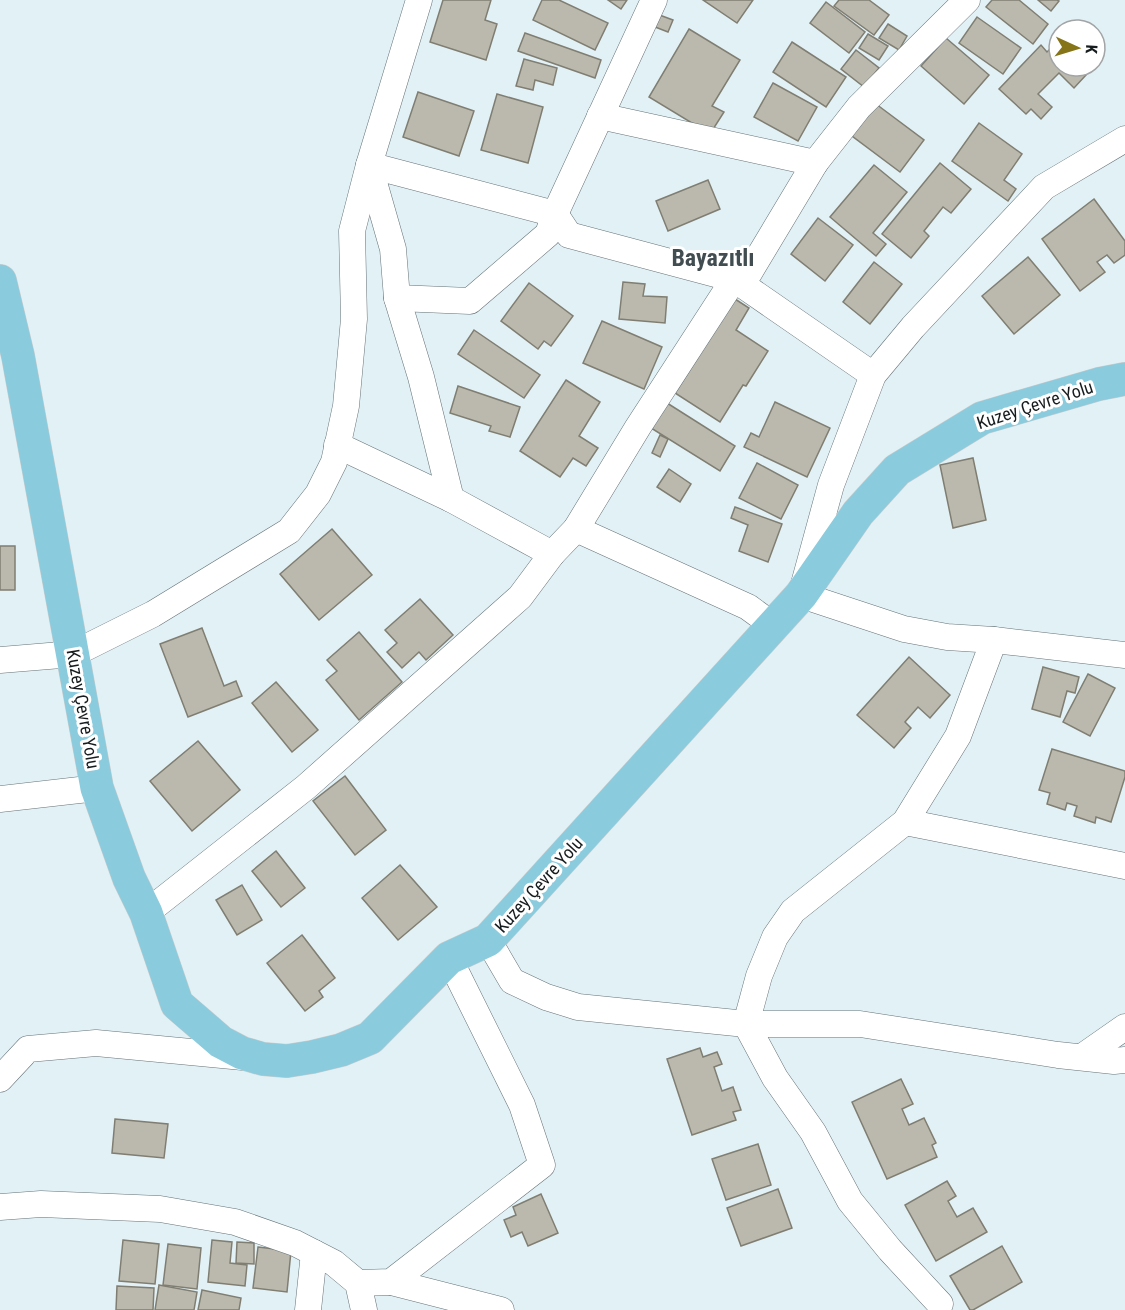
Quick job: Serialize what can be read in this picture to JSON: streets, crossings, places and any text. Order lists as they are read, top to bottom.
{
  "streets": {
    "main road": ["Kuzey Çevre Yolu"]
  },
  "districts": ["Bayazıtlı"],
  "north": "right"
}
